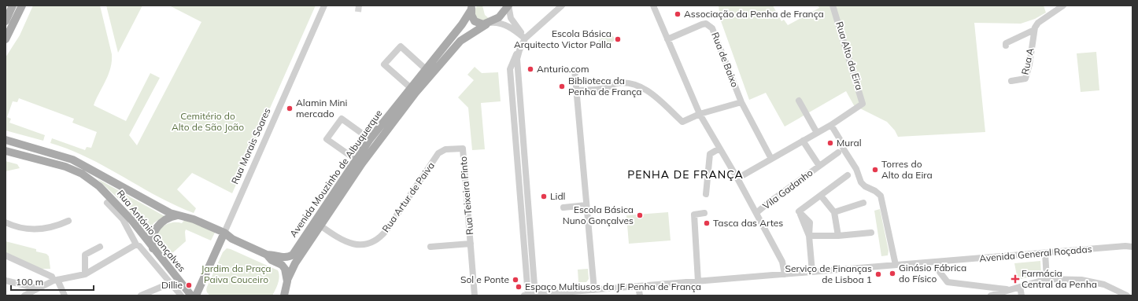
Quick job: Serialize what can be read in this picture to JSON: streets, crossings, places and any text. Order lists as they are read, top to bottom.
{
  "streets": {
    "main road": ["Rua Morais Soares", "Avenida Mouzinho de Albuquerque", "Rua António Gonçalves"],
    "street": [
      "Rua Alto da Eira",
      "Rua de Baixo",
      "Rua A",
      "Vila Gadanho",
      "Rua Teixeira Pinto",
      "Rua Artur de Paiva",
      "Avenida General Roçadas"
    ]
  },
  "crossings": [
    ["Rua Morais Soares", "Rua António Gonçalves"],
    ["Avenida Mouzinho de Albuquerque", "Rua Artur de Paiva"],
    ["Avenida Mouzinho de Albuquerque", "Rua António Gonçalves"],
    ["Rua Teixeira Pinto", "Rua Artur de Paiva"]
  ],
  "districts": ["PENHA DE FRANÇA"],
  "parks": ["Cemitério do Alto de São João", "Jardim da Praça Paiva Couceiro"],
  "places": {
    "other": [
      "Associação da Penha de França",
      "Escola Básica Arquitecto Victor Palla",
      "Anturio.com",
      "Biblioteca da Penha de França",
      "Alamin Mini mercado",
      "Mural",
      "Torres do Alto da Eira",
      "Lidl",
      "Escola Básica Nuno Gonçalves",
      "Tasca das Artes",
      "Ginásio Fábrica do Físico",
      "Serviço de Finanças de Lisboa 1",
      "Sol e Ponte",
      "Dillie",
      "Espaço Multiusos da JF Penha de França"
    ],
    "health": ["Farmácia Central da Penha"]
  },
  "scale_bar": "100 m"
}
